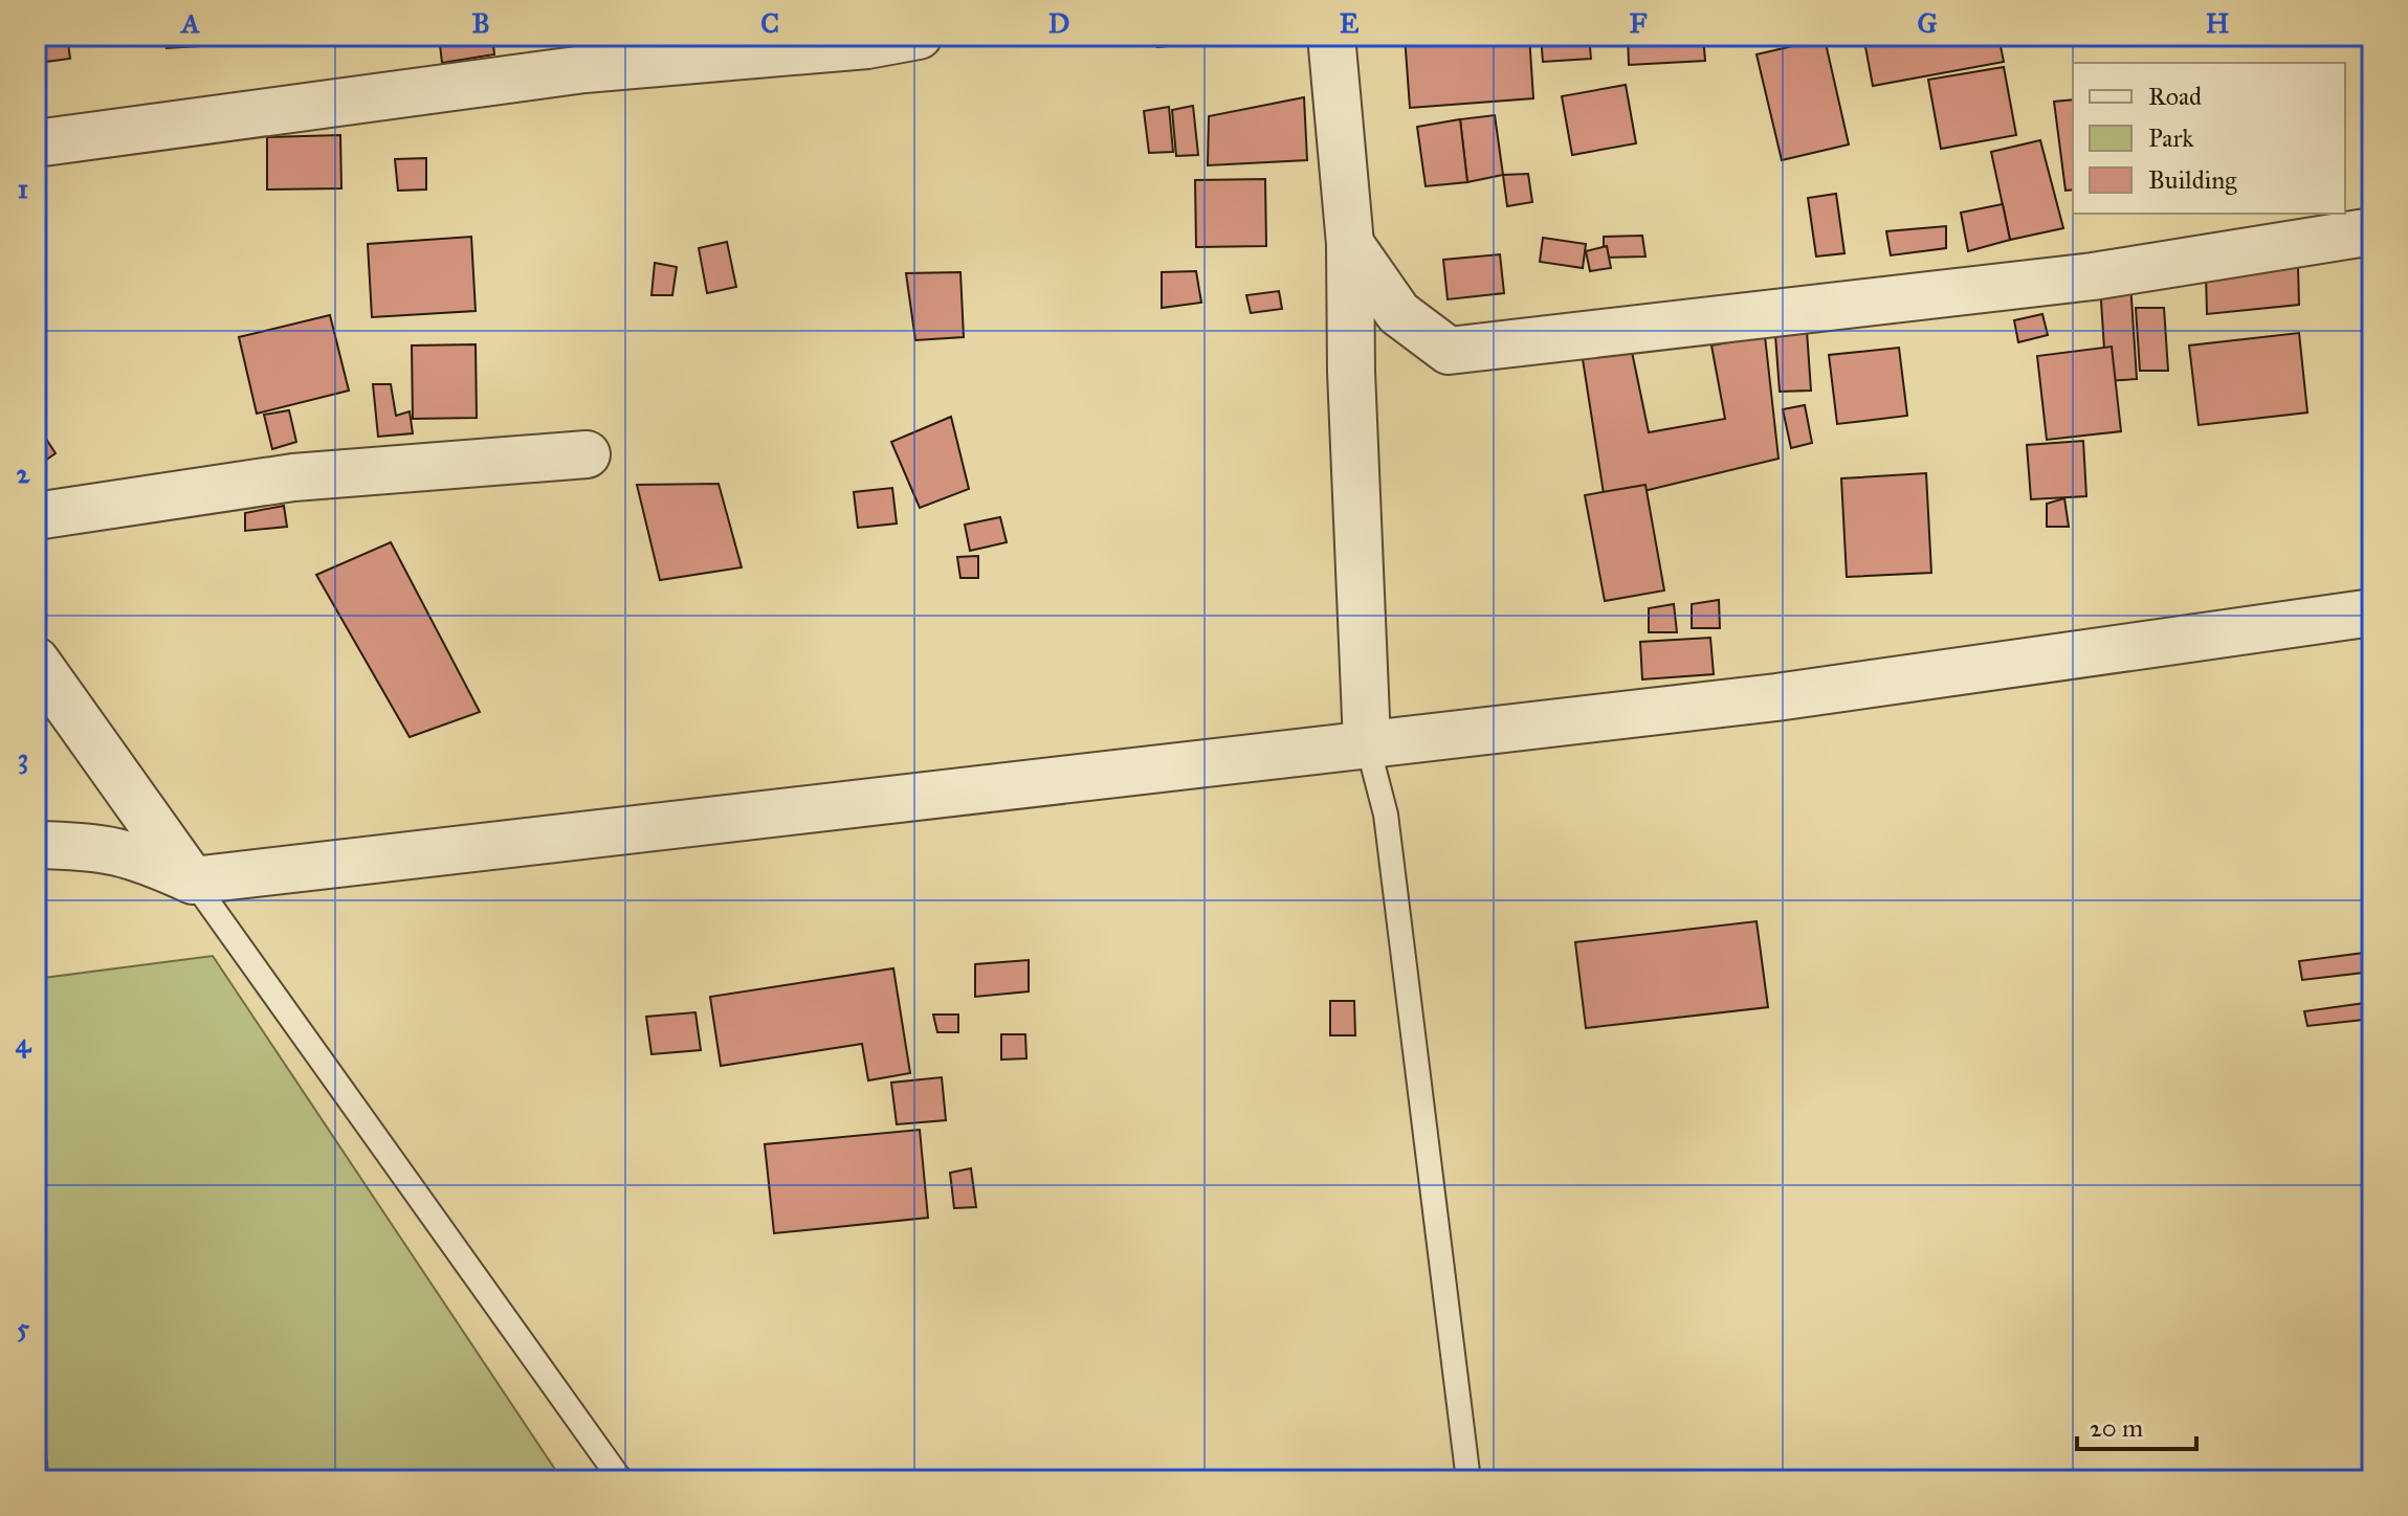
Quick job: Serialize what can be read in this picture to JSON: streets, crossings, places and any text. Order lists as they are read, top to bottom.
{
  "legend": ["Road", "Park", "Building"],
  "scale_bar": "20 m",
  "grid": {
    "columns": [
      "A",
      "B",
      "C",
      "D",
      "E",
      "F",
      "G",
      "H"
    ],
    "rows": [
      "1",
      "2",
      "3",
      "4",
      "5"
    ]
  }
}
